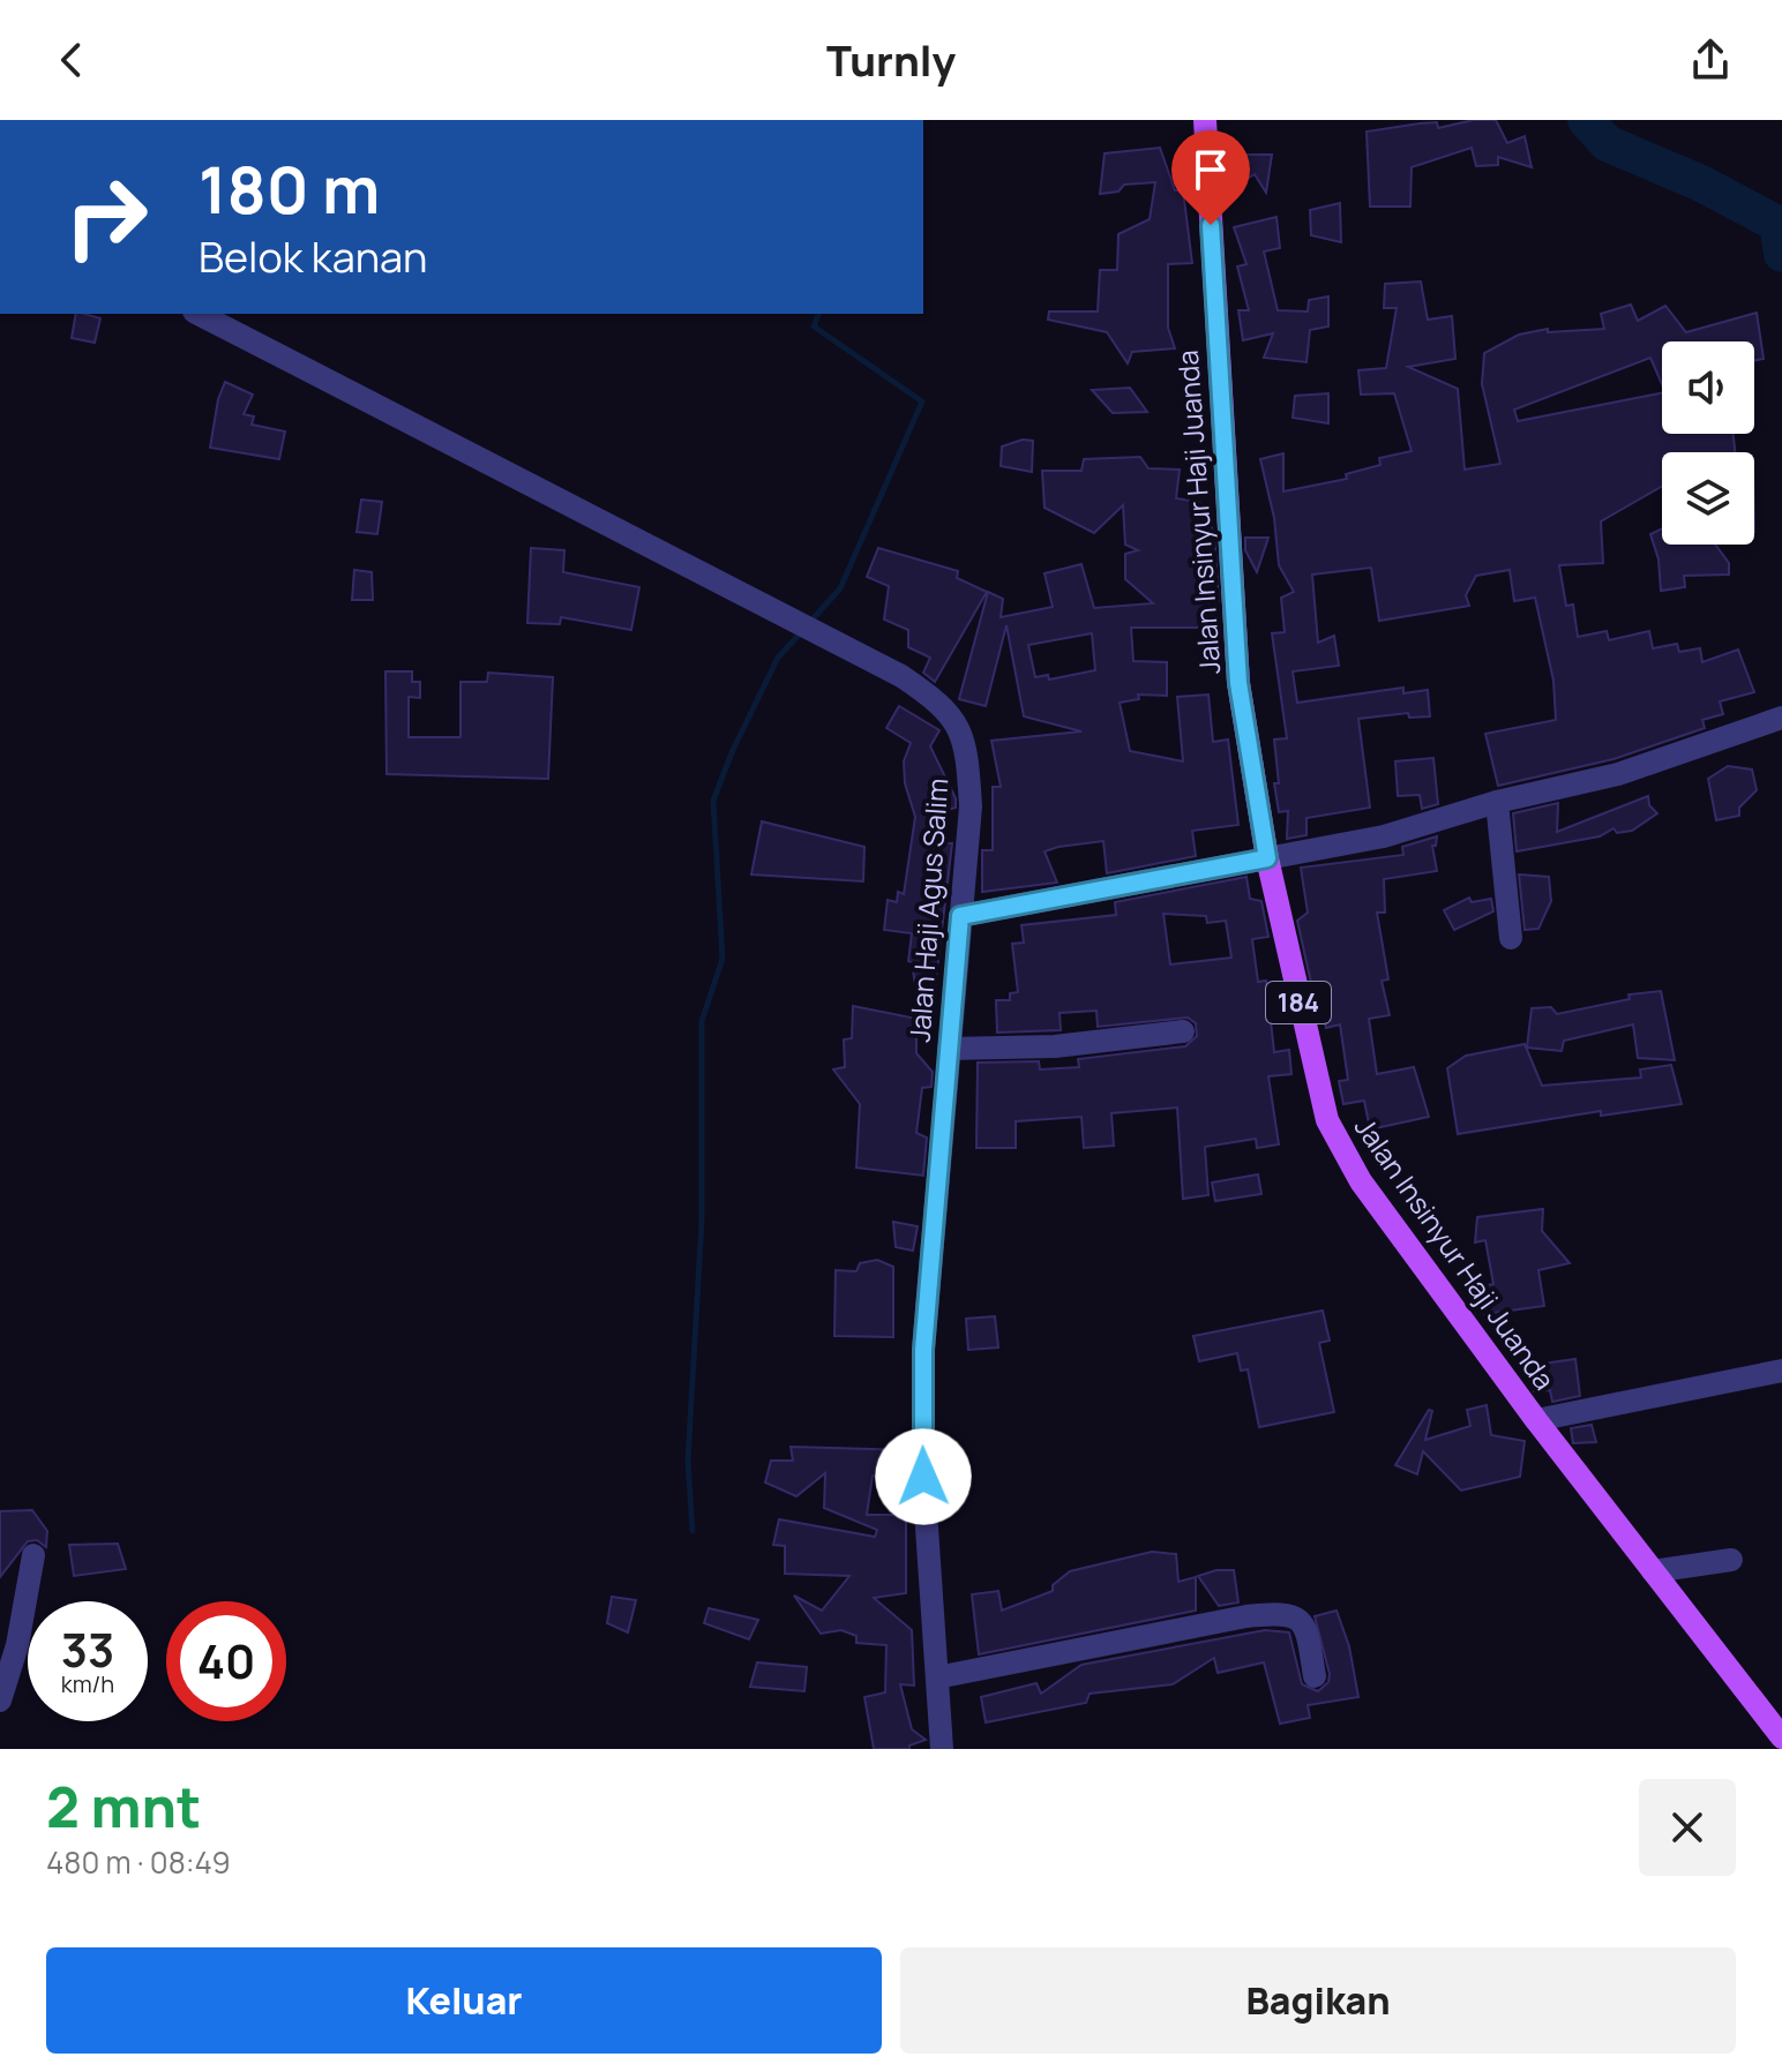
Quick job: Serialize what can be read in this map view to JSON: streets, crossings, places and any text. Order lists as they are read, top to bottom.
{
  "streets": {
    "main road": ["Jalan Insinyur Haji Juanda", "184"],
    "street": ["Jalan Haji Agus Salim"]
  },
  "page": {
    "header": "Turnly",
    "turn": ["180 m", "Belok kanan"],
    "speed": "33 km/h",
    "limit": "40",
    "heading": ["2 mnt", "480 m · 08:49"],
    "buttons": ["Keluar", "Bagikan"]
  }
}
